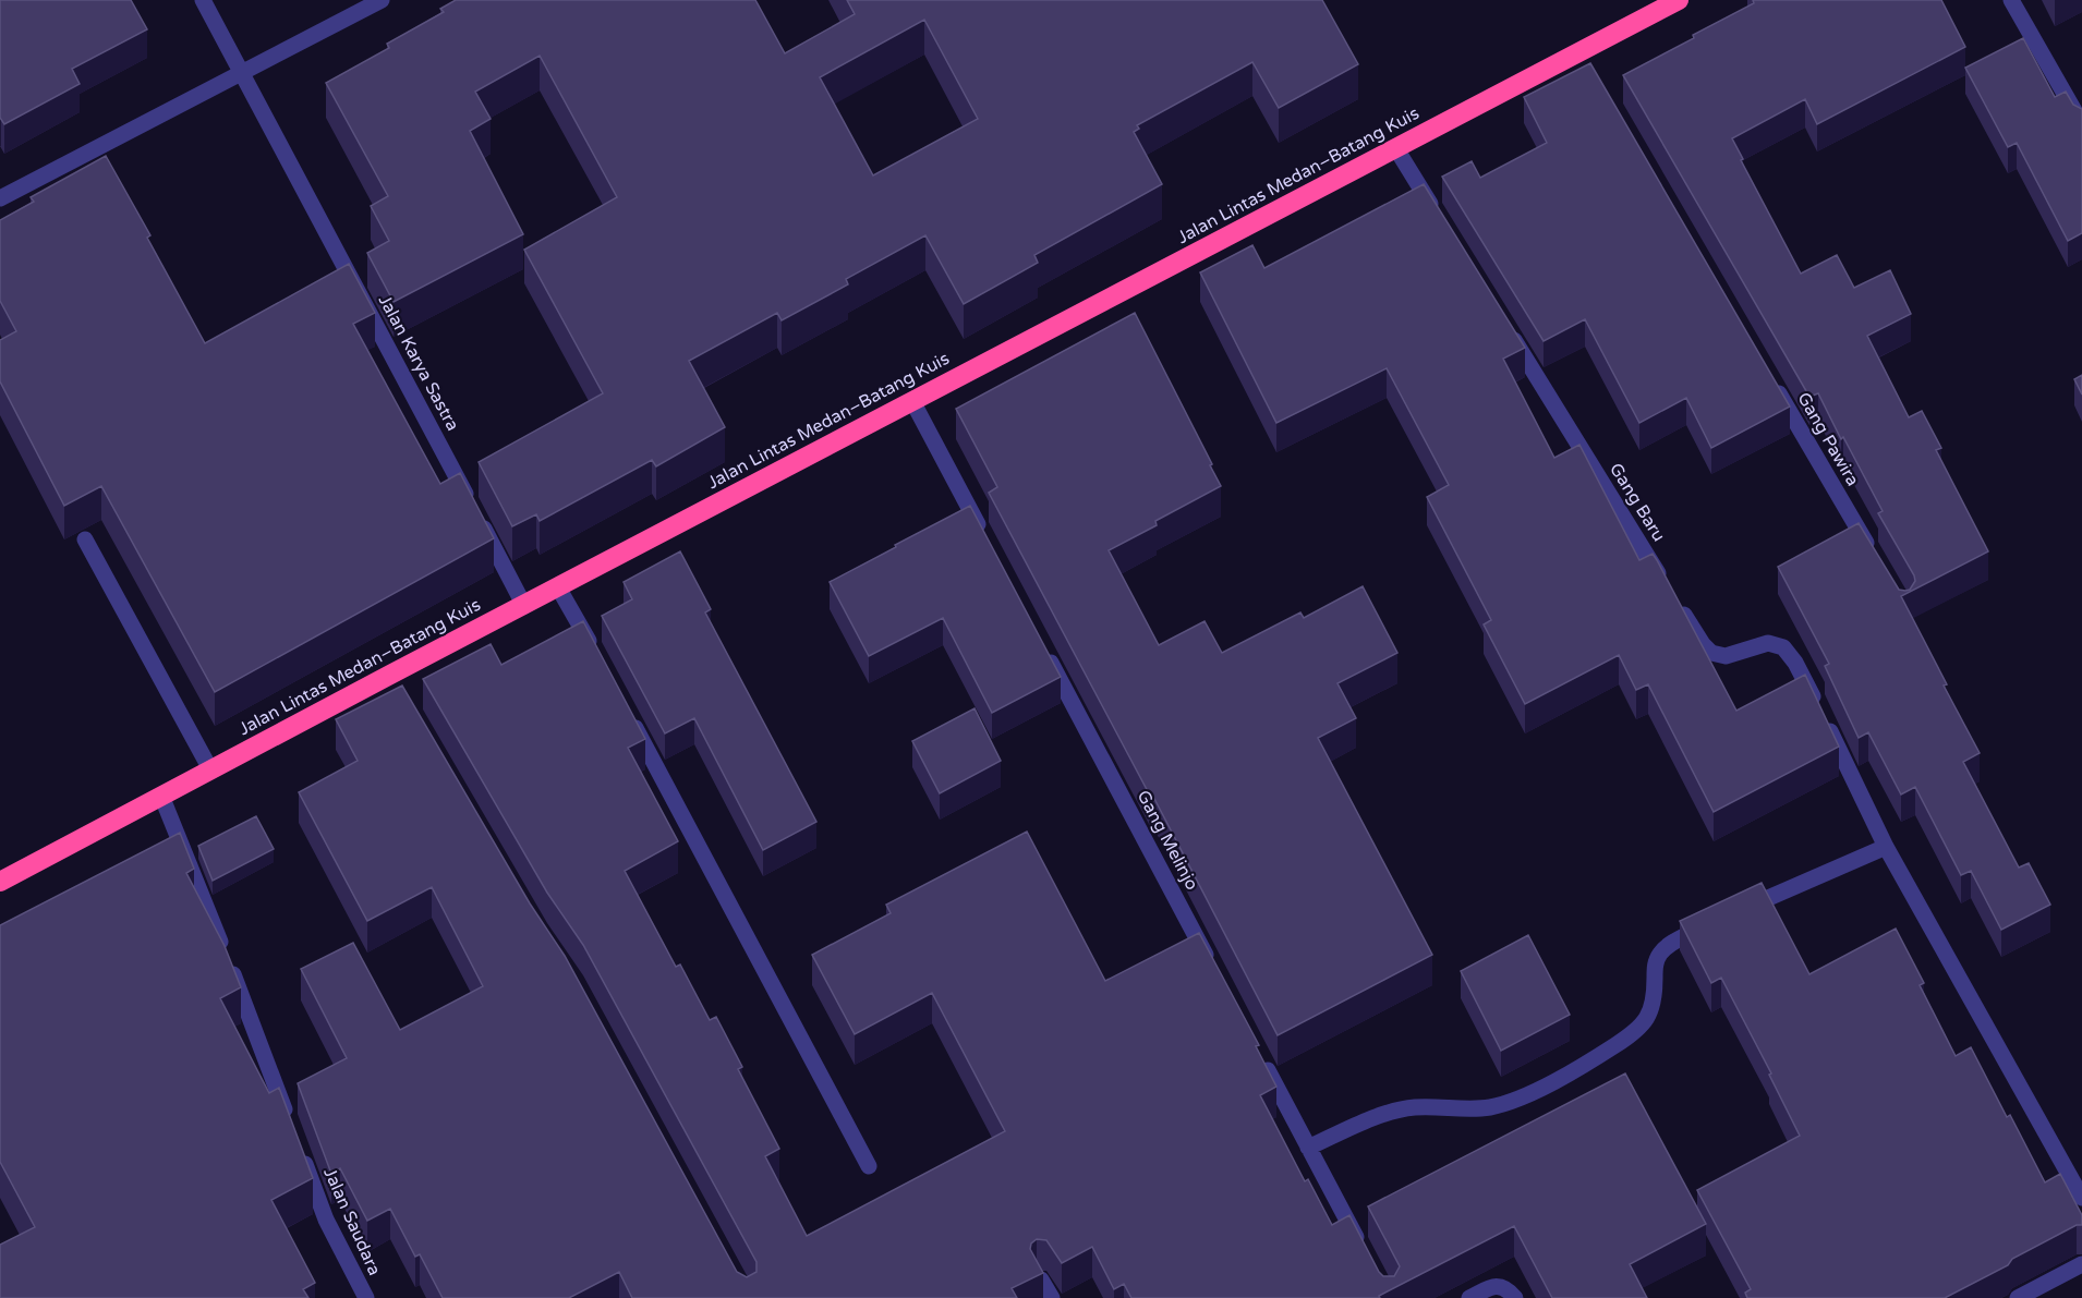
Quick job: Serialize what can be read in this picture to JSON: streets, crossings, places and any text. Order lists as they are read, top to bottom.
{
  "streets": {
    "highway": ["Jalan Lintas Medan–Batang Kuis"],
    "street": [
      "Jalan Karya Sastra",
      "Gang Pawira",
      "Gang Baru",
      "Gang Melinjo",
      "Jalan Saudara"
    ]
  },
  "crossings": [
    ["Jalan Lintas Medan–Batang Kuis", "Jalan Karya Sastra"]
  ]
}
